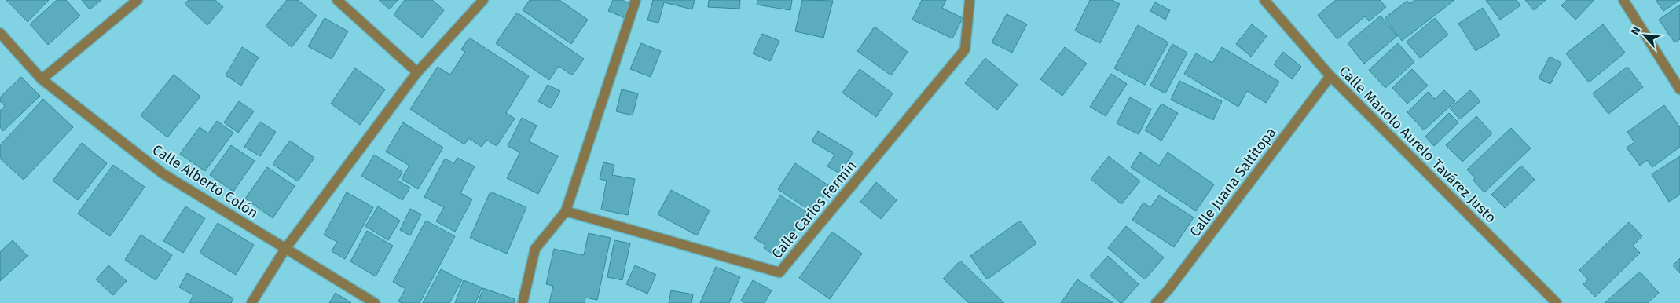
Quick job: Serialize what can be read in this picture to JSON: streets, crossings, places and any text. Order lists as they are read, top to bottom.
{
  "streets": {
    "street": [
      "Calle Manolo Aurelo Tavárez Justo",
      "Calle Alberto Colón",
      "Calle Juana Saltitopa",
      "Calle Carlos Fermín"
    ]
  },
  "crossings": [
    ["Calle Manolo Aurelo Tavárez Justo", "Calle Juana Saltitopa"]
  ],
  "north": "top left"
}
